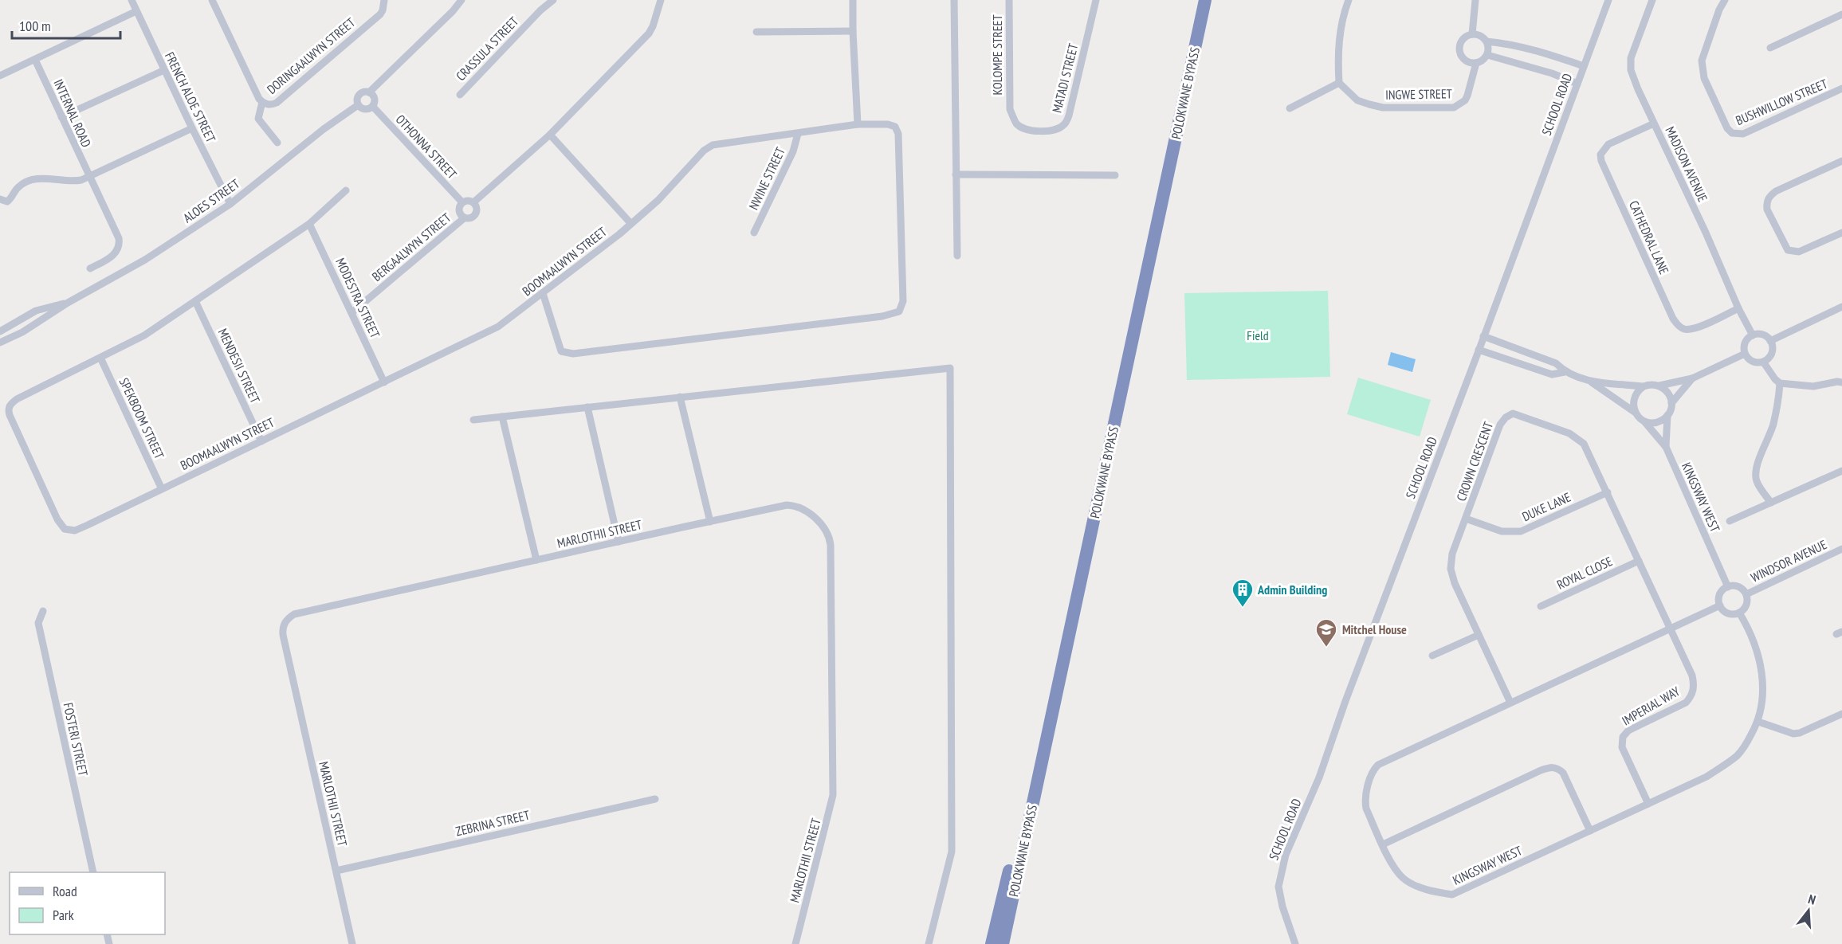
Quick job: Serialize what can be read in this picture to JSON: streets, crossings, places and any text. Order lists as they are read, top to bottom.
{
  "streets": {
    "highway": ["POLOKWANE BYPASS"],
    "street": [
      "CRASSULA STREET",
      "KOLOMPE STREET",
      "DORINGAALWYN STREET",
      "MATADI STREET",
      "INGWE STREET",
      "FRENCH ALOE STREET",
      "BUSHWILLOW STREET",
      "SCHOOL ROAD",
      "INTERNAL ROAD",
      "OTHONNA STREET",
      "MADISON AVENUE",
      "NWINE STREET",
      "ALOES STREET",
      "CATHEDRAL LANE",
      "BERGAALWYN STREET",
      "BOOMAALWYN STREET",
      "MODESTRA STREET",
      "MENDESII STREET",
      "SPEKBOOM STREET",
      "CROWN CRESCENT",
      "KINGSWAY WEST",
      "DUKE LANE",
      "MARLOTHII STREET",
      "WINDSOR AVENUE",
      "ROYAL CLOSE",
      "IMPERIAL WAY",
      "FOSTERI STREET",
      "ZEBRINA STREET"
    ]
  },
  "crossings": [
    ["KOLOMPE STREET", "MATADI STREET"],
    ["FRENCH ALOE STREET", "ALOES STREET"],
    ["OTHONNA STREET", "ALOES STREET"],
    ["OTHONNA STREET", "BERGAALWYN STREET"],
    ["MADISON AVENUE", "CATHEDRAL LANE"],
    ["NWINE STREET", "BOOMAALWYN STREET"],
    ["BERGAALWYN STREET", "MODESTRA STREET"],
    ["BOOMAALWYN STREET", "MODESTRA STREET"],
    ["BOOMAALWYN STREET", "MENDESII STREET"],
    ["BOOMAALWYN STREET", "SPEKBOOM STREET"],
    ["CROWN CRESCENT", "KINGSWAY WEST"],
    ["CROWN CRESCENT", "DUKE LANE"],
    ["CROWN CRESCENT", "ROYAL CLOSE"],
    ["CROWN CRESCENT", "IMPERIAL WAY"],
    ["KINGSWAY WEST", "WINDSOR AVENUE"],
    ["KINGSWAY WEST", "IMPERIAL WAY"],
    ["MARLOTHII STREET", "ZEBRINA STREET"]
  ],
  "parks": ["Field"],
  "places": {
    "building": ["Admin Building"],
    "school or university": ["Mitchel House"]
  },
  "legend": ["Road", "Park"],
  "scale_bar": "100 m",
  "north": "top"
}
